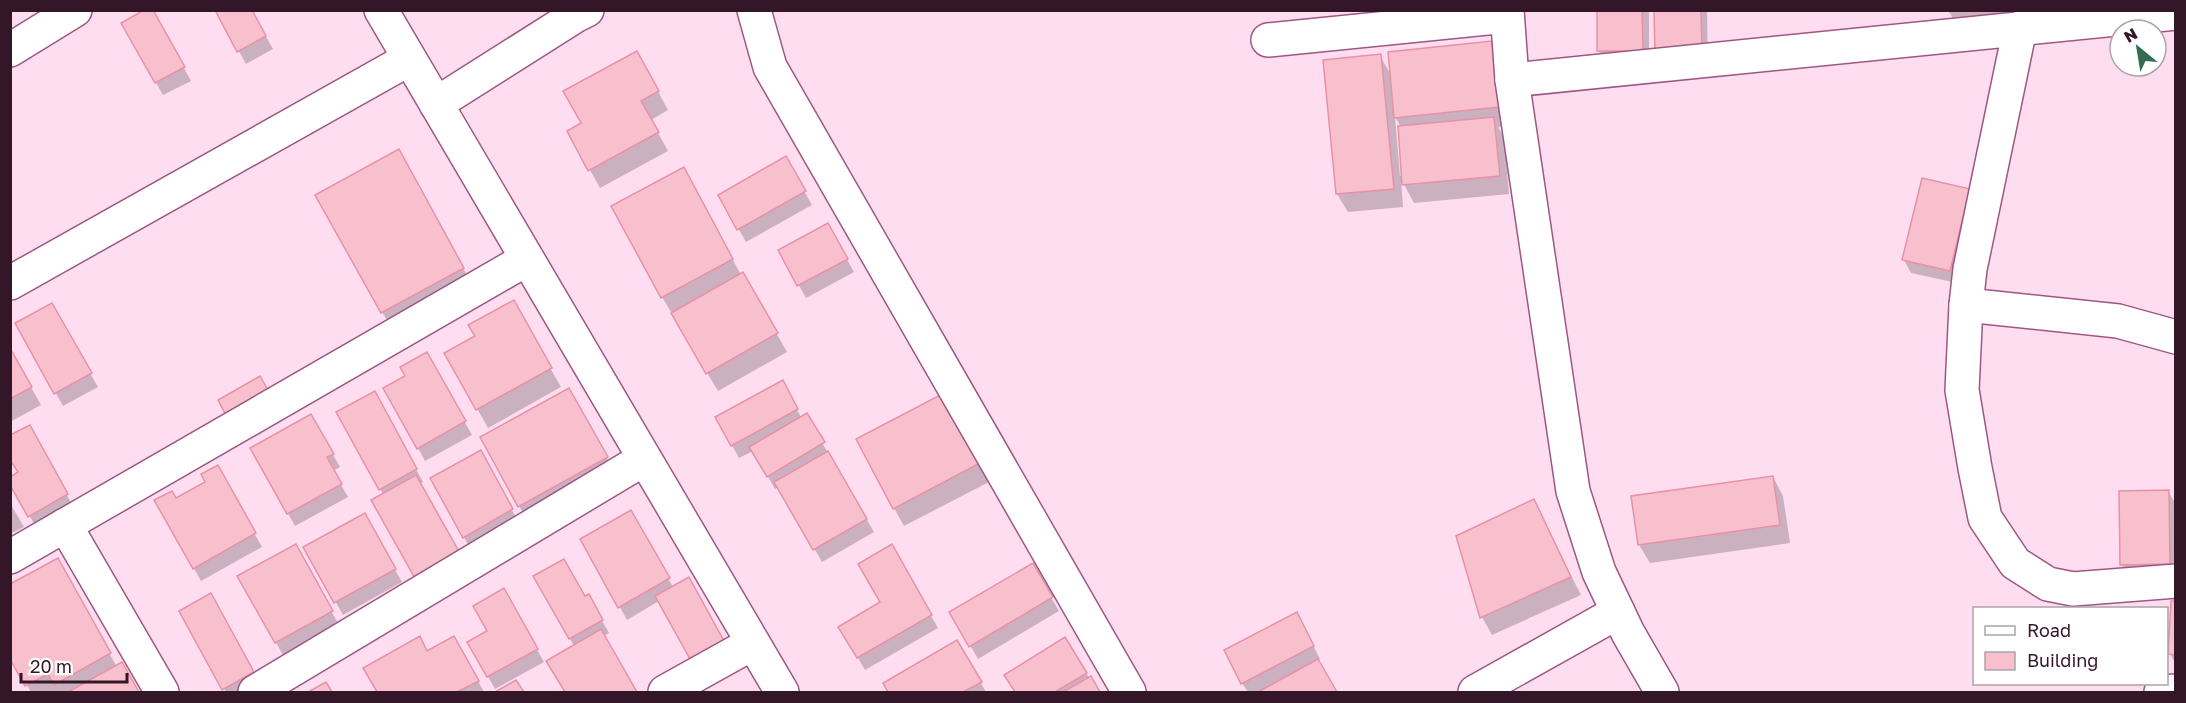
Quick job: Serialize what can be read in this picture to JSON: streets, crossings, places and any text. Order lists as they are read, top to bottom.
{
  "legend": ["Road", "Building"],
  "scale_bar": "20 m",
  "north": "top left"
}
